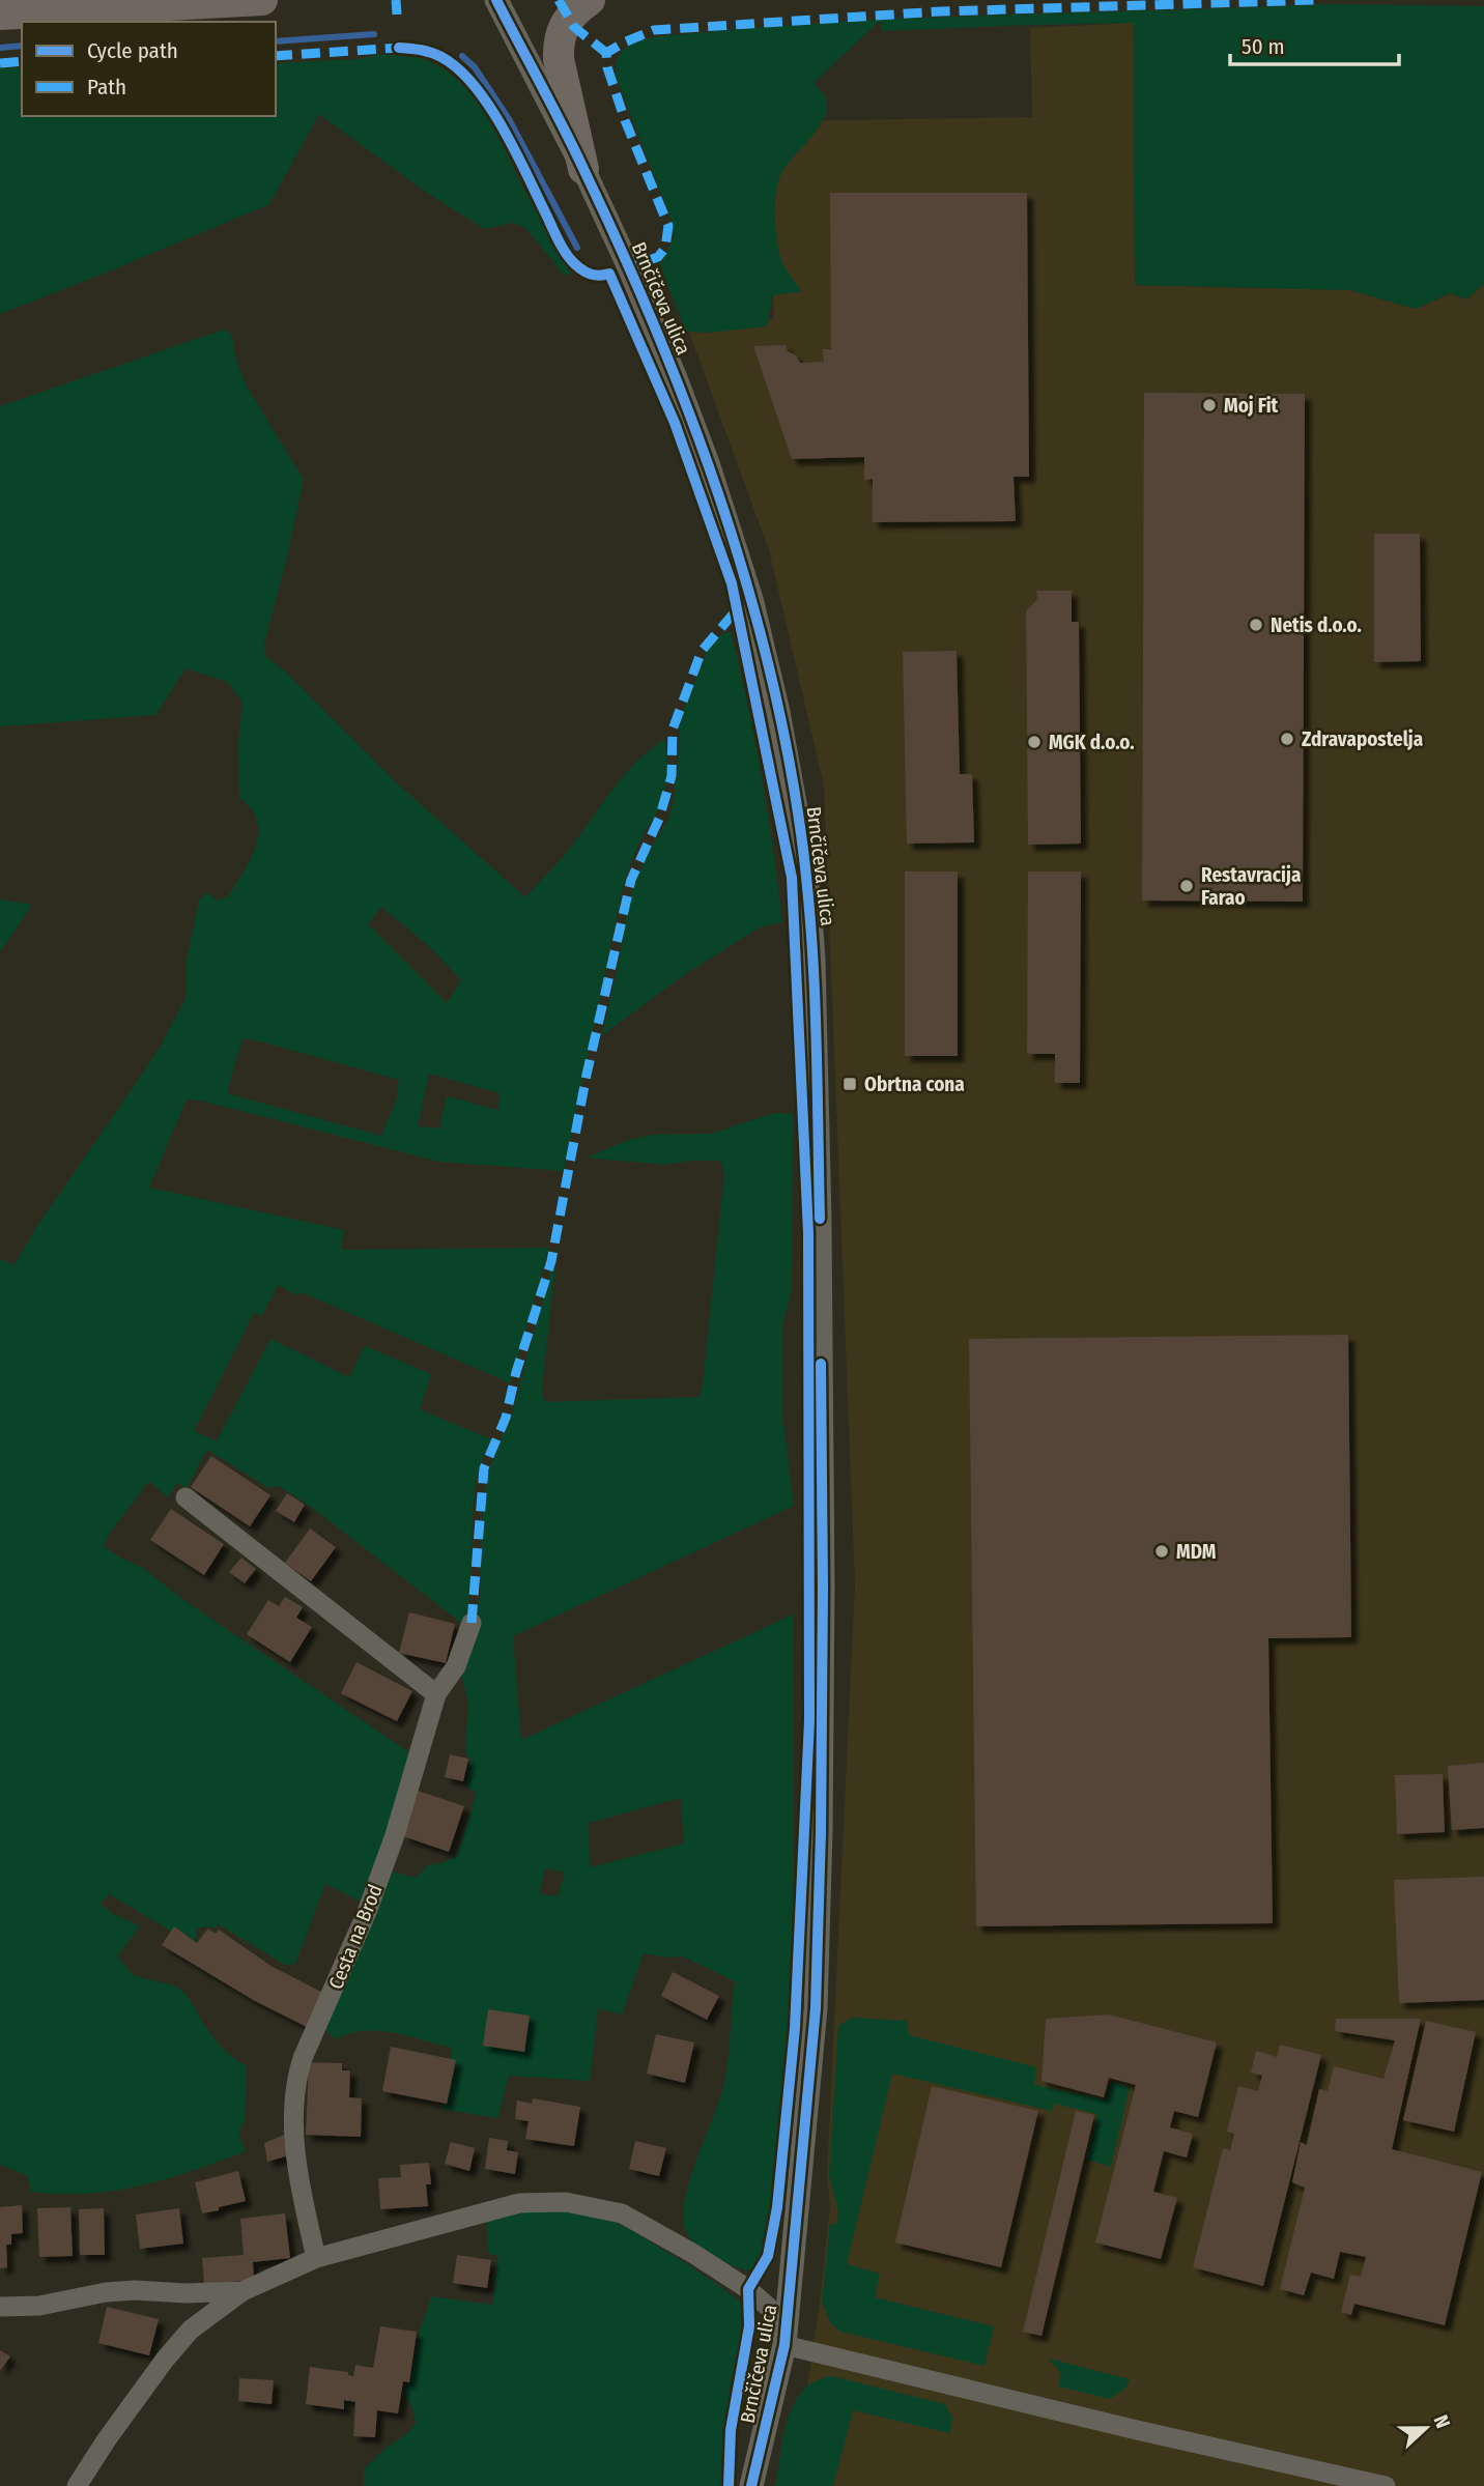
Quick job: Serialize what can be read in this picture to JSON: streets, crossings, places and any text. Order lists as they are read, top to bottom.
{
  "streets": {
    "street": ["Brnčičeva ulica", "Cesta na Brod"]
  },
  "places": {
    "other": [
      "Moj Fit",
      "Netis d.o.o.",
      "Zdravapostelja",
      "MGK d.o.o.",
      "Restavracija Farao",
      "MDM"
    ],
    "transit": ["Obrtna cona"]
  },
  "legend": ["Cycle path", "Path"],
  "scale_bar": "50 m",
  "north": "right"
}
